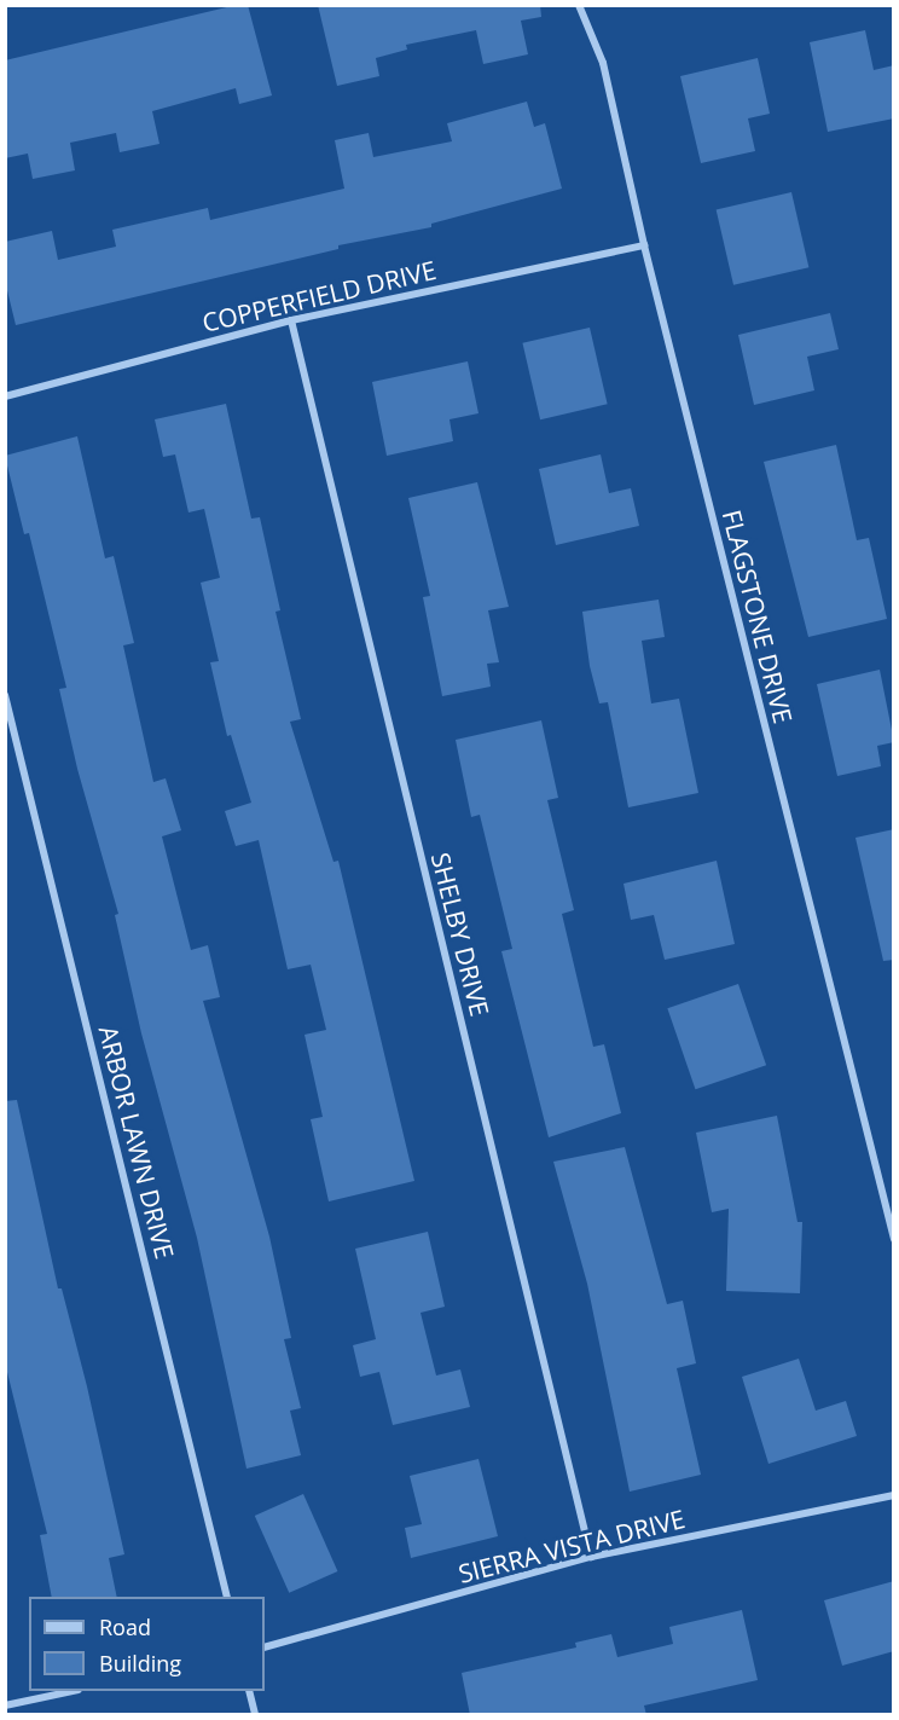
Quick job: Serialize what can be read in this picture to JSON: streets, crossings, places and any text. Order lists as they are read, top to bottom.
{
  "streets": {
    "street": [
      "COPPERFIELD DRIVE",
      "FLAGSTONE DRIVE",
      "SHELBY DRIVE",
      "ARBOR LAWN DRIVE",
      "SIERRA VISTA DRIVE"
    ]
  },
  "crossings": [
    ["COPPERFIELD DRIVE", "FLAGSTONE DRIVE"],
    ["COPPERFIELD DRIVE", "SHELBY DRIVE"],
    ["SHELBY DRIVE", "SIERRA VISTA DRIVE"]
  ],
  "legend": ["Road", "Building"]
}
